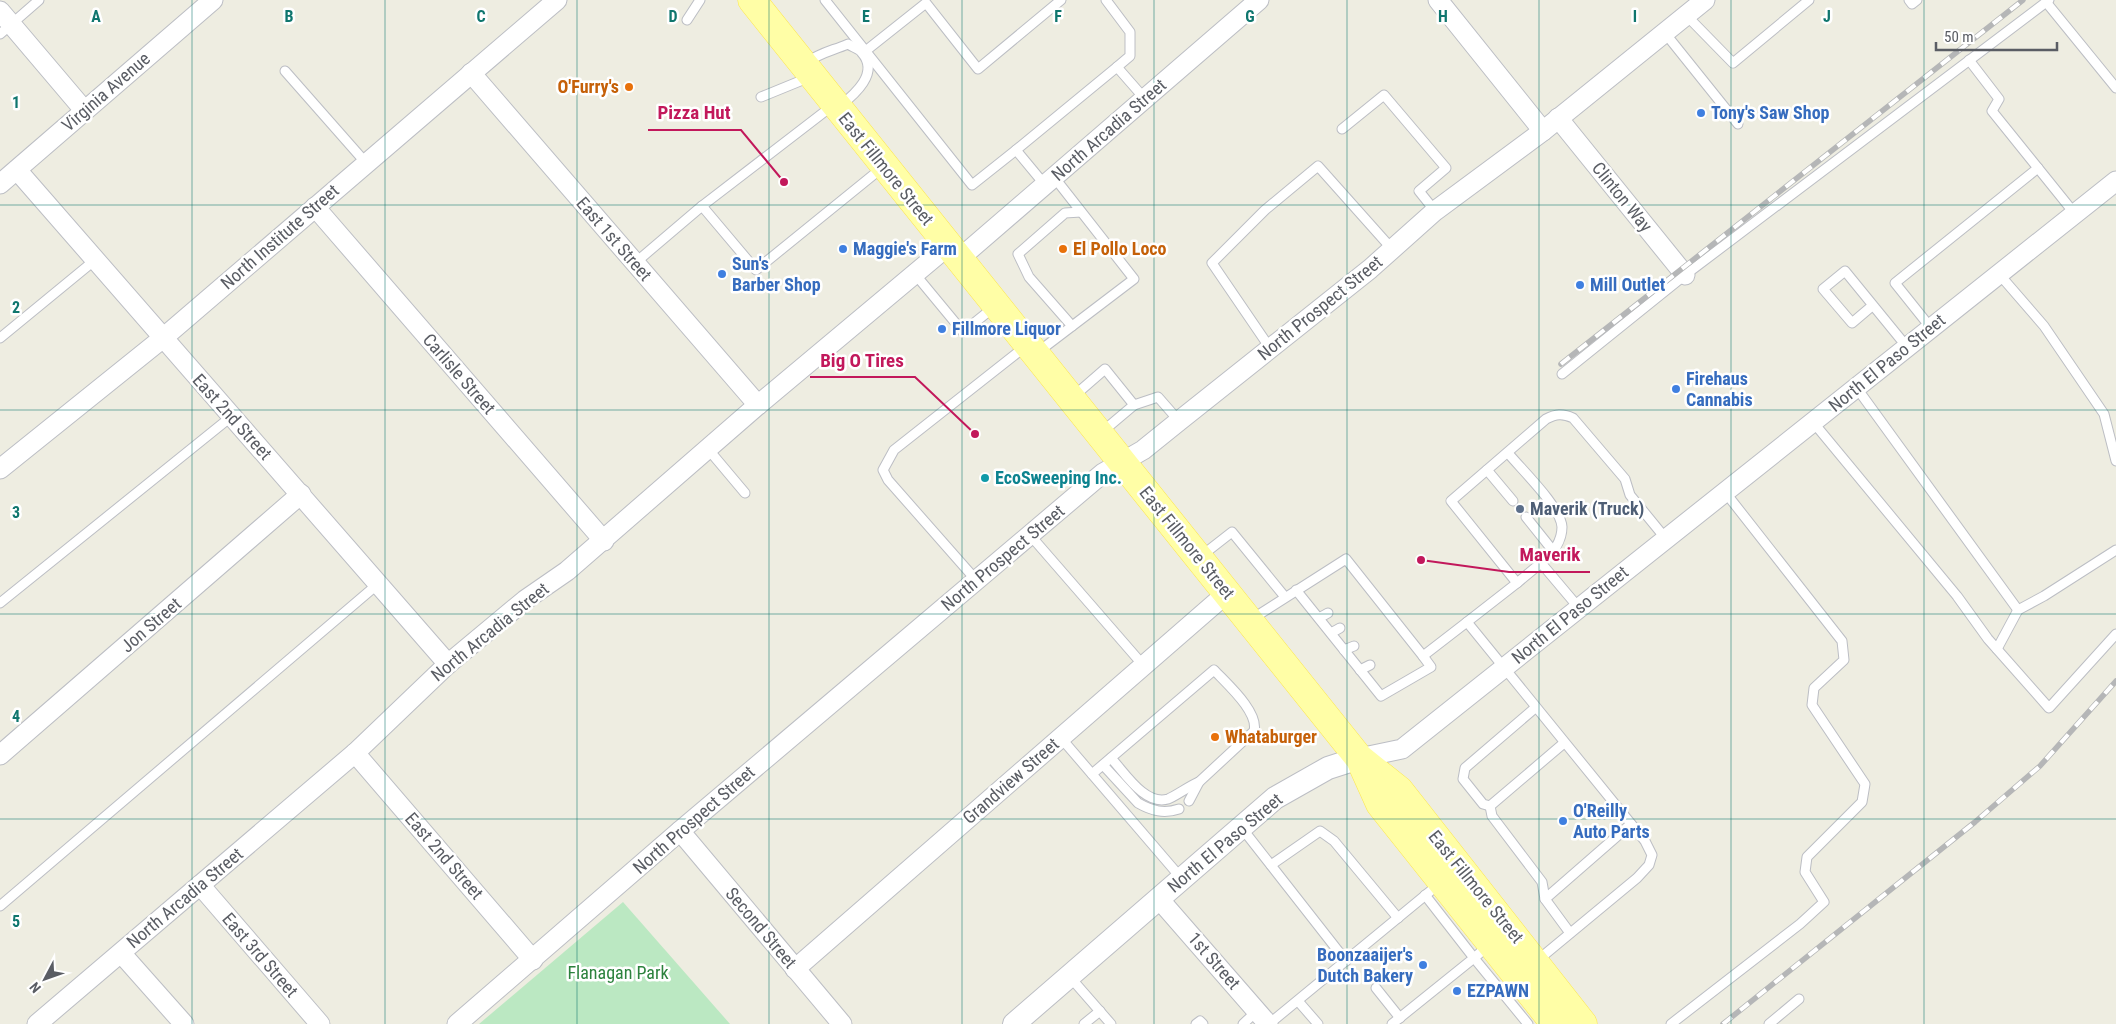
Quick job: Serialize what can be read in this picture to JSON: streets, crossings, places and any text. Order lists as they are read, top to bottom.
{
  "streets": {
    "main road": ["East Fillmore Street"],
    "street": [
      "Virginia Avenue",
      "North Arcadia Street",
      "Clinton Way",
      "North Institute Street",
      "East 1st Street",
      "North Prospect Street",
      "North El Paso Street",
      "Carlisle Street",
      "East 2nd Street",
      "Jon Street",
      "Grandview Street",
      "Second Street",
      "East 3rd Street",
      "1st Street"
    ]
  },
  "crossings": [
    ["Virginia Avenue", "East 2nd Street"],
    ["North Arcadia Street", "East Fillmore Street"],
    ["North Arcadia Street", "East 1st Street"],
    ["North Arcadia Street", "Carlisle Street"],
    ["North Arcadia Street", "East 2nd Street"],
    ["North Arcadia Street", "East 3rd Street"],
    ["East Fillmore Street", "North Prospect Street"],
    ["East Fillmore Street", "North El Paso Street"],
    ["East Fillmore Street", "Grandview Street"],
    ["Clinton Way", "North Prospect Street"],
    ["North Institute Street", "East 1st Street"],
    ["North Institute Street", "Carlisle Street"],
    ["North Institute Street", "East 2nd Street"],
    ["North Prospect Street", "East 2nd Street"],
    ["North Prospect Street", "Second Street"],
    ["North El Paso Street", "1st Street"],
    ["East 2nd Street", "Jon Street"],
    ["Grandview Street", "Second Street"]
  ],
  "parks": ["Flanagan Park"],
  "places": [
    "O'Furry's",
    "Tony's Saw Shop",
    "Pizza Hut",
    "Maggie's Farm",
    "El Pollo Loco",
    "Sun's Barber Shop",
    "Mill Outlet",
    "Fillmore Liquor",
    "Firehaus Cannabis",
    "Big O Tires",
    "EcoSweeping Inc.",
    "Maverik (Truck)",
    "Maverik",
    "Whataburger",
    "O'Reilly Auto Parts",
    "Boonzaaijer's Dutch Bakery",
    "EZPAWN"
  ],
  "scale_bar": "50 m",
  "north": "bottom left",
  "grid": {
    "columns": [
      "A",
      "B",
      "C",
      "D",
      "E",
      "F",
      "G",
      "H",
      "I",
      "J"
    ],
    "rows": [
      "1",
      "2",
      "3",
      "4",
      "5"
    ]
  }
}
